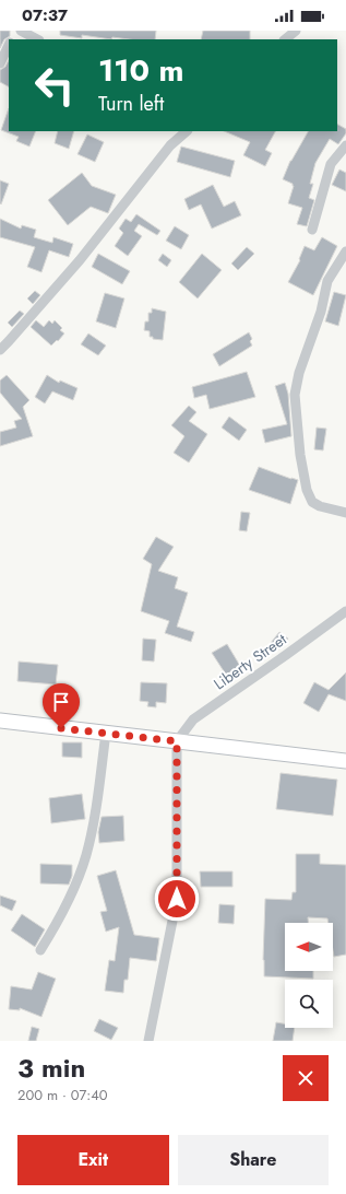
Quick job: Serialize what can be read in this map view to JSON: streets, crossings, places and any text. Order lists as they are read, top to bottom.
{
  "streets": {
    "street": ["Liberty Street"]
  },
  "north": "left",
  "page": {
    "status": "07:37",
    "turn": ["110 m", "Turn left"],
    "heading": ["3 min", "200 m · 07:40"],
    "buttons": ["Exit", "Share"]
  }
}
